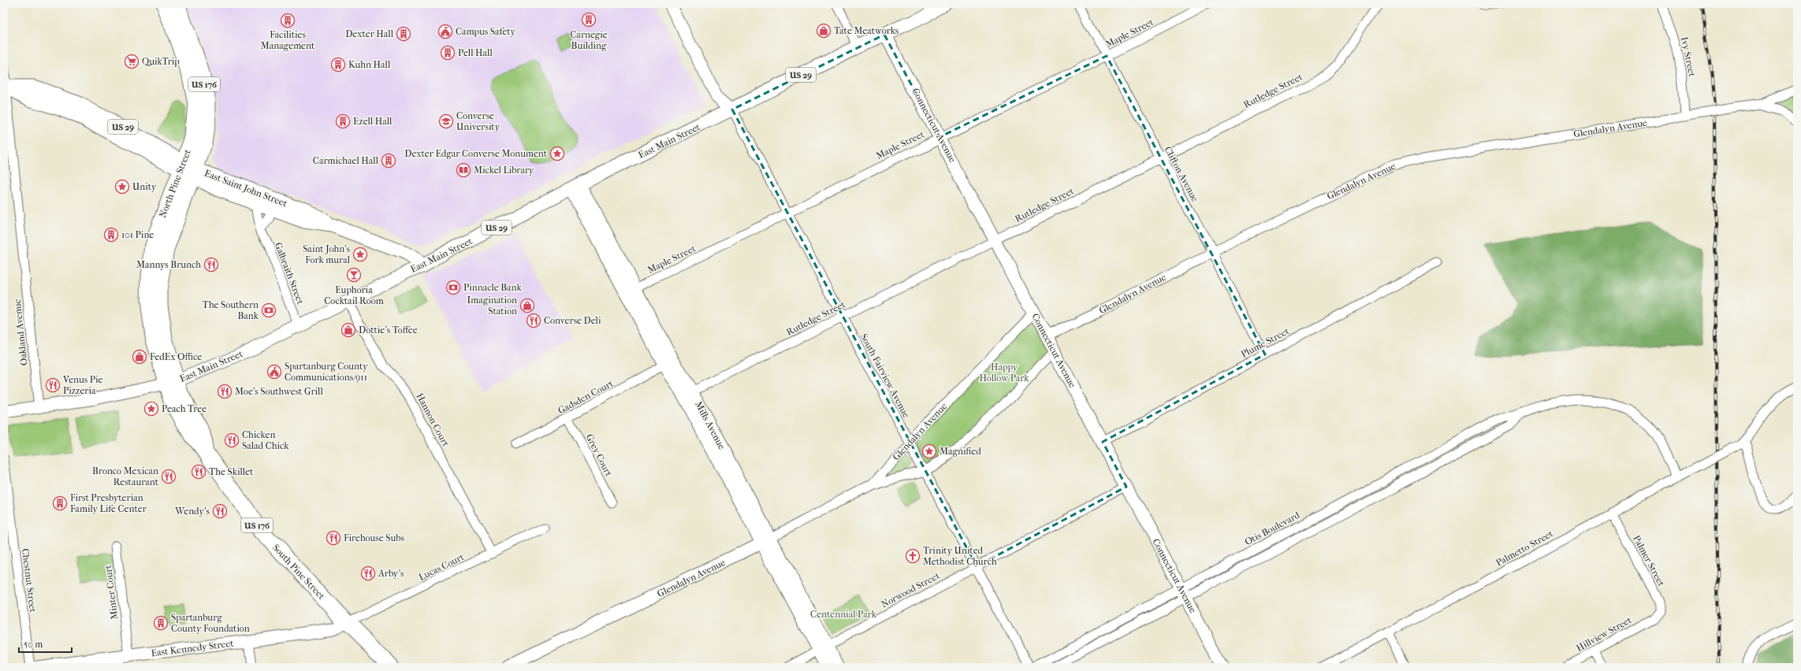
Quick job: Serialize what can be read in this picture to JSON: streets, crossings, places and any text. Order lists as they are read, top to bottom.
{
  "streets": {
    "highway": ["US 176", "North Pine Street", "South Pine Street"],
    "main road": ["US 29", "East Main Street", "East Saint John Street"],
    "street": [
      "Maple Street",
      "Ivy Street",
      "Rutledge Street",
      "Connecticut Avenue",
      "Glendalyn Avenue",
      "Clifton Avenue",
      "Galbraith Street",
      "Oakland Avenue",
      "Plume Street",
      "South Fairview Avenue",
      "Gadsden Court",
      "Hannon Court",
      "Mills Avenue",
      "Grey Court",
      "Otis Boulevard",
      "Palmetto Street",
      "Palmer Street",
      "Lucas Court",
      "Chestnut Street",
      "Norwood Street",
      "Minter Court",
      "Hillview Street",
      "East Kennedy Street"
    ]
  },
  "crossings": [
    ["Maple Street", "Connecticut Avenue"],
    ["Maple Street", "Clifton Avenue"],
    ["Maple Street", "South Fairview Avenue"],
    ["Maple Street", "Mills Avenue"],
    ["Ivy Street", "Glendalyn Avenue"],
    ["Rutledge Street", "Connecticut Avenue"],
    ["Rutledge Street", "Clifton Avenue"],
    ["Rutledge Street", "South Fairview Avenue"],
    ["Rutledge Street", "Mills Avenue"],
    ["Connecticut Avenue", "Glendalyn Avenue"],
    ["Connecticut Avenue", "East Main Street"],
    ["Connecticut Avenue", "Plume Street"],
    ["Connecticut Avenue", "Otis Boulevard"],
    ["Connecticut Avenue", "Norwood Street"],
    ["Glendalyn Avenue", "Clifton Avenue"],
    ["Glendalyn Avenue", "South Fairview Avenue"],
    ["Glendalyn Avenue", "Mills Avenue"],
    ["East Main Street", "North Pine Street"],
    ["East Main Street", "East Saint John Street"],
    ["East Main Street", "Galbraith Street"],
    ["East Main Street", "Oakland Avenue"],
    ["East Main Street", "South Fairview Avenue"],
    ["East Main Street", "Hannon Court"],
    ["East Main Street", "Mills Avenue"],
    ["East Main Street", "South Pine Street"],
    ["Clifton Avenue", "Plume Street"],
    ["North Pine Street", "East Saint John Street"],
    ["North Pine Street", "South Pine Street"],
    ["East Saint John Street", "Galbraith Street"],
    ["East Saint John Street", "Oakland Avenue"],
    ["South Fairview Avenue", "Norwood Street"],
    ["Gadsden Court", "Mills Avenue"],
    ["Gadsden Court", "Grey Court"],
    ["Hannon Court", "Lucas Court"],
    ["Mills Avenue", "Norwood Street"],
    ["Otis Boulevard", "Palmetto Street"],
    ["Palmetto Street", "Palmer Street"],
    ["Palmer Street", "Hillview Street"],
    ["Lucas Court", "South Pine Street"],
    ["Lucas Court", "East Kennedy Street"],
    ["South Pine Street", "East Kennedy Street"],
    ["Minter Court", "East Kennedy Street"]
  ],
  "parks": ["Happy Hollow Park", "Centennial Park"],
  "places": {
    "building": [
      "Carnegie Building",
      "Facilities Management",
      "Dexter Hall",
      "Pell Hall",
      "Kuhn Hall",
      "Ezell Hall",
      "Carmichael Hall",
      "101 Pine",
      "First Presbyterian Family Life Center",
      "Spartanburg County Foundation"
    ],
    "shop": [
      "Tate Meatworks",
      "Imagination Station",
      "Dottie's Toffee",
      "FedEx Office"
    ],
    "public building": ["Campus Safety", "Spartanburg County Communications/911"],
    "supermarket": ["QuikTrip"],
    "school or university": ["Converse University"],
    "place": [
      "Dexter Edgar Converse Monument",
      "Unity",
      "Saint John's Fork mural",
      "Peach Tree",
      "Magnified"
    ],
    "library": ["Mickel Library"],
    "restaurant": [
      "Mannys Brunch",
      "Converse Deli",
      "Venus Pie Pizzeria",
      "Moe's Southwest Grill",
      "Chicken Salad Chick",
      "The Skillet",
      "Bronco Mexican Restaurant",
      "Wendy's",
      "Firehouse Subs",
      "Arby's"
    ],
    "bar": ["Euphoria Cocktail Room"],
    "bank": ["Pinnacle Bank", "The Southern Bank"],
    "church": ["Trinity United Methodist Church"]
  },
  "scale_bar": "50 m"
}
